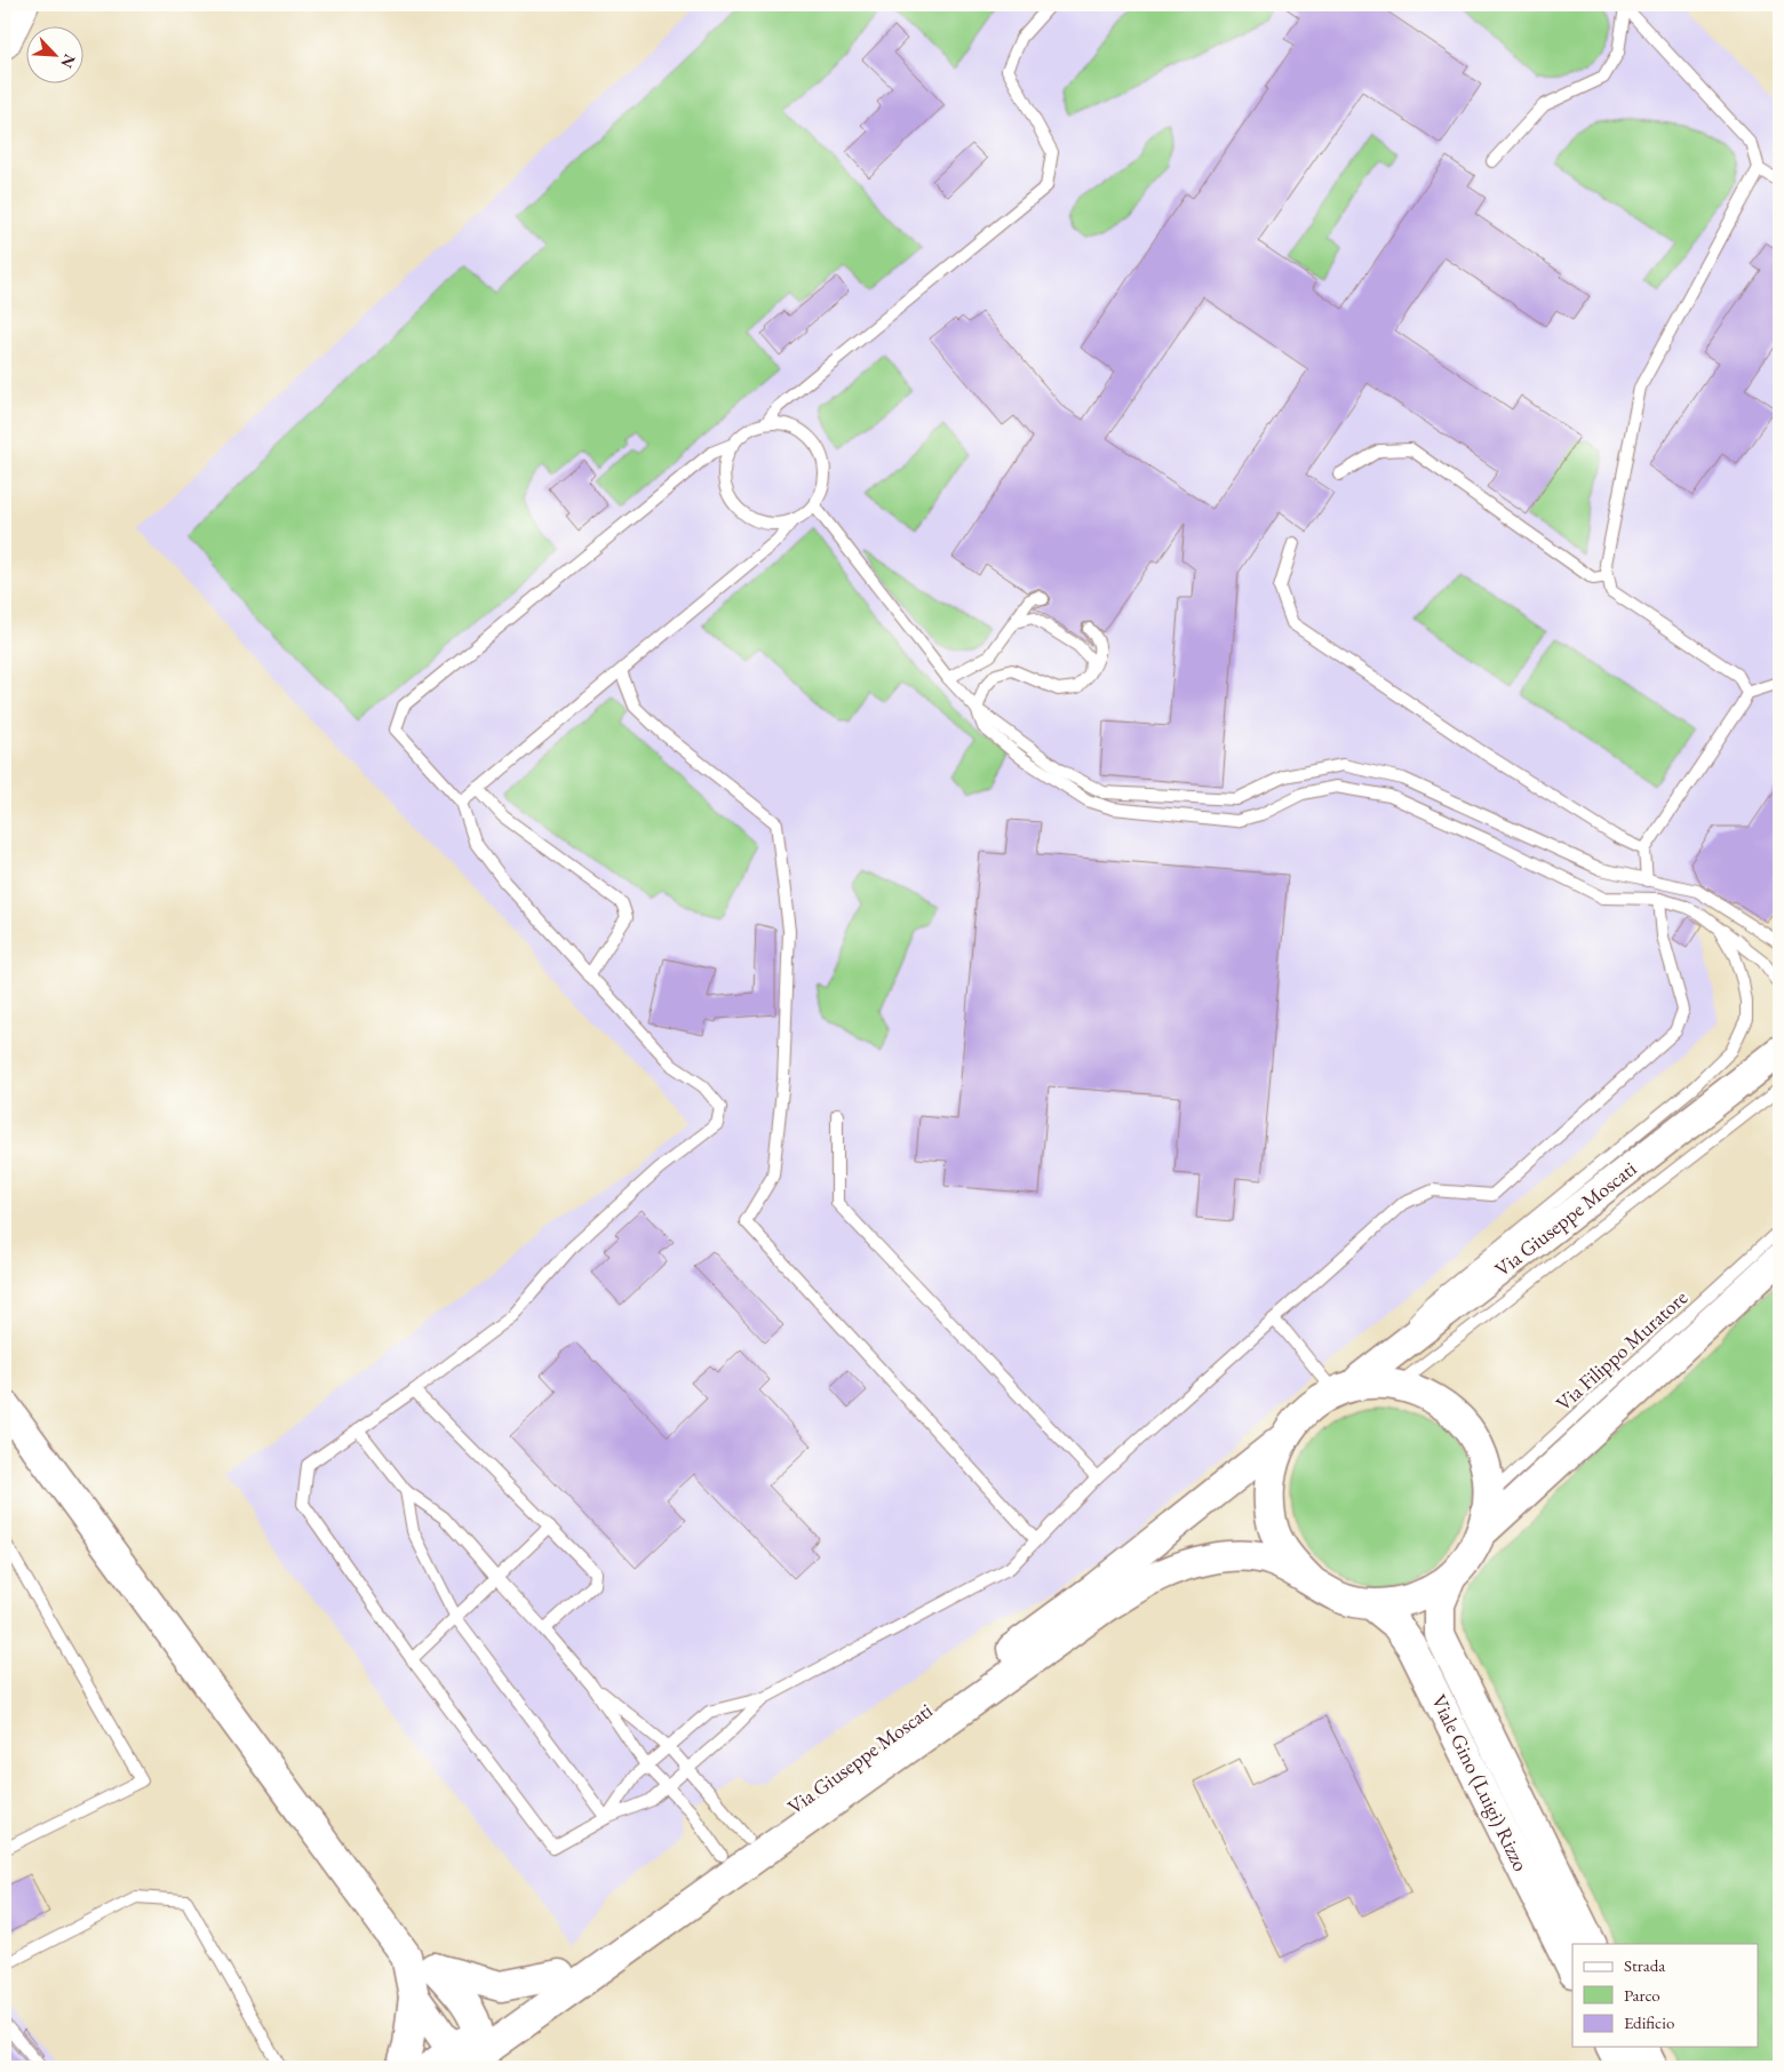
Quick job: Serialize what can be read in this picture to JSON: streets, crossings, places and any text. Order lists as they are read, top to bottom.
{
  "streets": {
    "street": ["Via Giuseppe Moscati", "Viale Gino (Luigi) Rizzo"],
    "lane": ["Via Filippo Muratore"]
  },
  "crossings": [
    ["Via Giuseppe Moscati", "Via Filippo Muratore"],
    ["Via Giuseppe Moscati", "Viale Gino (Luigi) Rizzo"]
  ],
  "legend": ["Strada", "Parco", "Edificio"],
  "north": "bottom right"
}
